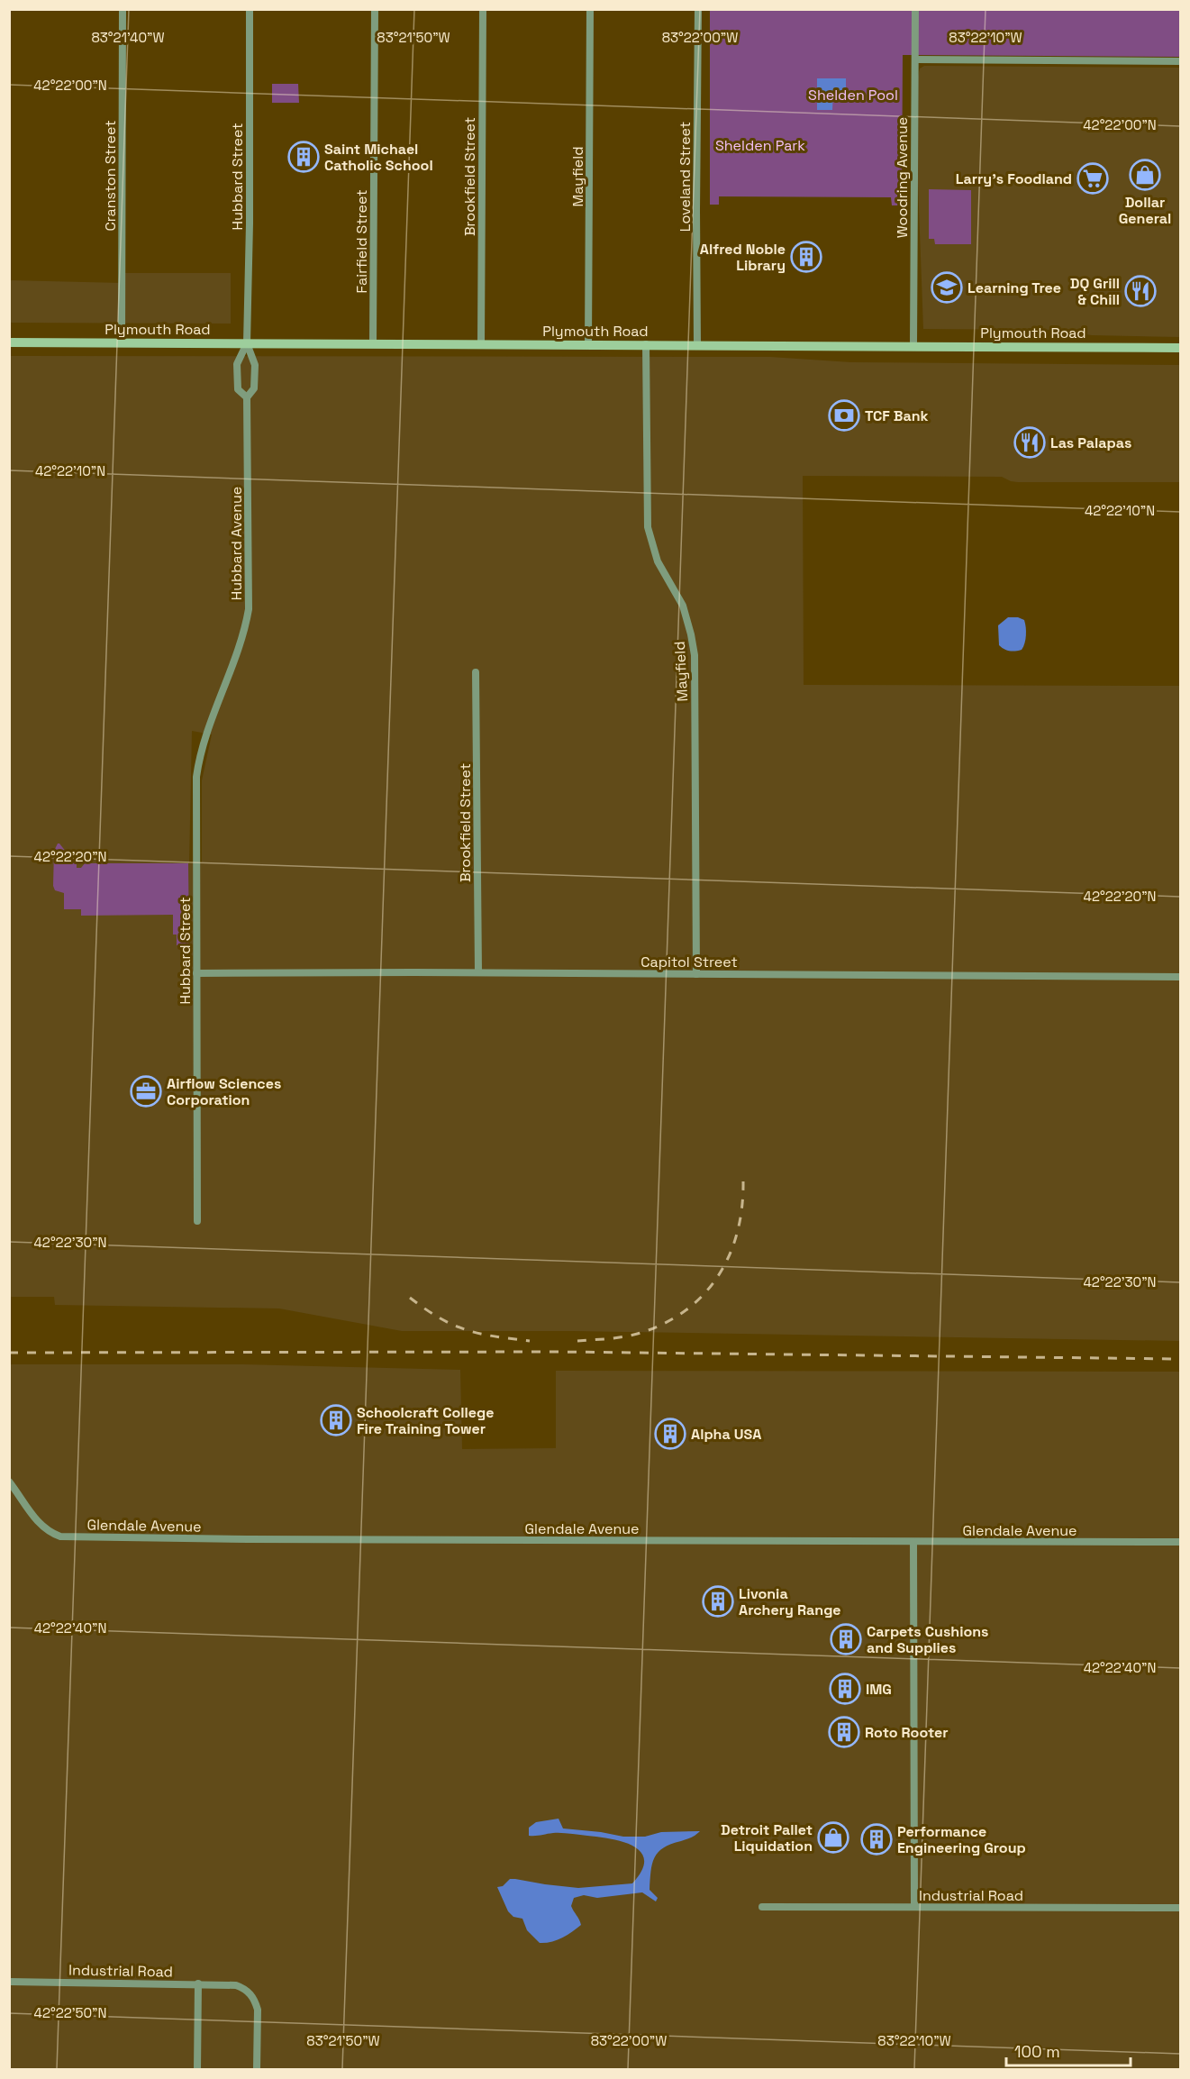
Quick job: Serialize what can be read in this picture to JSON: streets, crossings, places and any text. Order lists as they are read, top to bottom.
{
  "streets": {
    "main road": ["Plymouth Road"],
    "street": [
      "Cranston Street",
      "Hubbard Street",
      "Brookfield Street",
      "Mayfield",
      "Loveland Street",
      "Woodring Avenue",
      "Fairfield Street",
      "Hubbard Avenue",
      "Capitol Street",
      "Glendale Avenue",
      "Industrial Road"
    ]
  },
  "crossings": [
    ["Cranston Street", "Plymouth Road"],
    ["Hubbard Street", "Plymouth Road"],
    ["Hubbard Street", "Hubbard Avenue"],
    ["Hubbard Street", "Capitol Street"],
    ["Brookfield Street", "Plymouth Road"],
    ["Brookfield Street", "Capitol Street"],
    ["Mayfield", "Plymouth Road"],
    ["Mayfield", "Capitol Street"],
    ["Loveland Street", "Plymouth Road"],
    ["Woodring Avenue", "Plymouth Road"],
    ["Fairfield Street", "Plymouth Road"],
    ["Plymouth Road", "Hubbard Avenue"]
  ],
  "parks": ["Shelden Pool", "Shelden Park"],
  "places": {
    "building": [
      "Saint Michael Catholic School",
      "Alfred Noble Library",
      "Schoolcraft College Fire Training Tower",
      "Alpha USA",
      "Livonia Archery Range",
      "Carpets Cushions and Supplies",
      "IMG",
      "Roto Rooter",
      "Performance Engineering Group"
    ],
    "shop": ["Dollar General", "Detroit Pallet Liquidation"],
    "supermarket": ["Larry's Foodland"],
    "school or university": ["Learning Tree"],
    "restaurant": ["DQ Grill & Chill", "Las Palapas"],
    "bank": ["TCF Bank"],
    "office": ["Airflow Sciences Corporation"]
  },
  "scale_bar": "100 m",
  "coordinates": [
    "83°21'40\"W",
    "83°21'50\"W",
    "83°22'00\"W",
    "83°22'10\"W",
    "42°22'00\"N",
    "42°22'10\"N",
    "42°22'20\"N",
    "42°22'30\"N",
    "42°22'40\"N",
    "42°22'50\"N"
  ]
}
